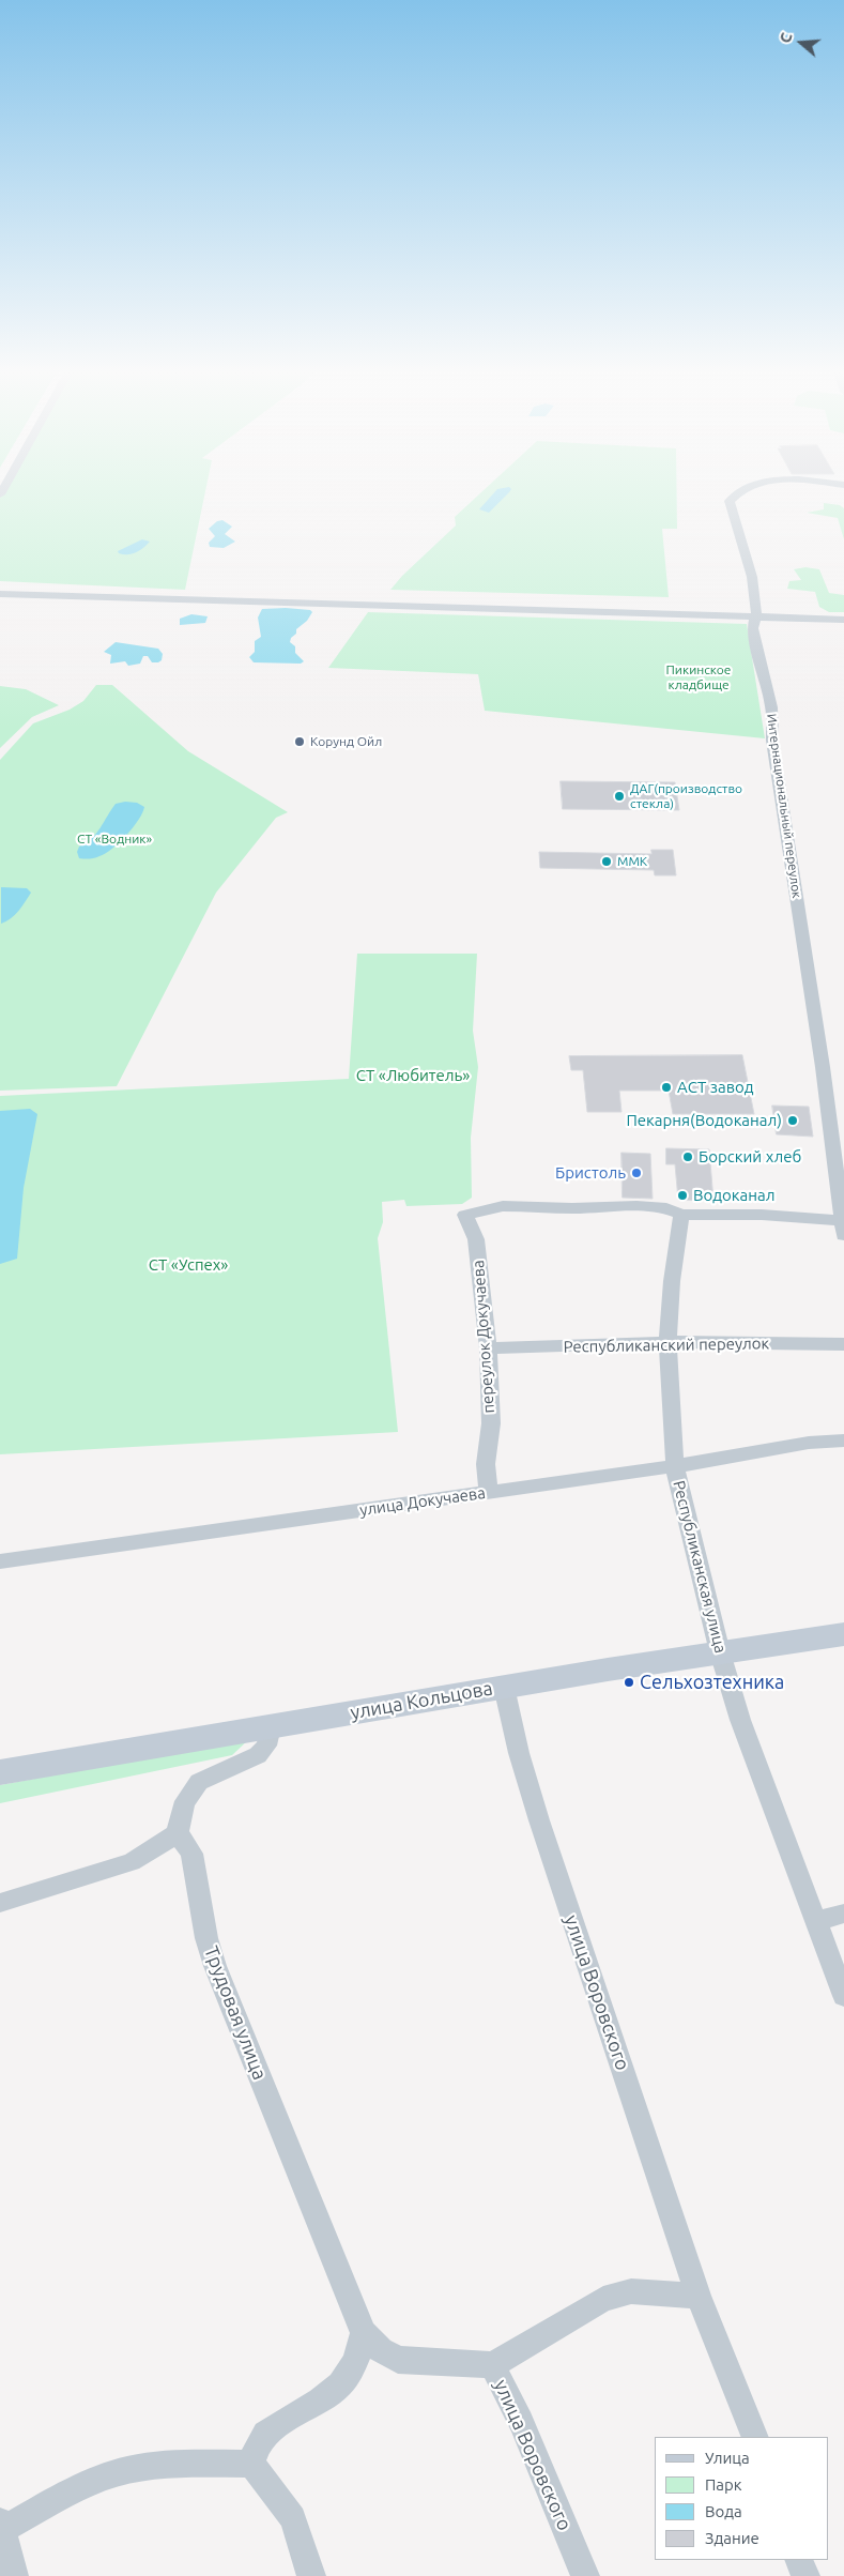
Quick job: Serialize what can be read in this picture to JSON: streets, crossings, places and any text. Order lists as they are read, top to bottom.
{
  "streets": {
    "main road": ["улица Кольцова"],
    "street": [
      "Интернациональный переулок",
      "переулок Докучаева",
      "Республиканский переулок",
      "улица Докучаева",
      "Республиканская улица",
      "улица Воровского",
      "Трудовая улица"
    ]
  },
  "crossings": [
    ["переулок Докучаева", "Республиканский переулок"],
    ["переулок Докучаева", "улица Докучаева"],
    ["переулок Докучаева", "Республиканская улица"],
    ["Республиканский переулок", "Республиканская улица"],
    ["улица Докучаева", "Республиканская улица"],
    ["Республиканская улица", "улица Кольцова"],
    ["улица Кольцова", "улица Воровского"]
  ],
  "parks": [
    "Пикинское кладбище",
    "СТ «Водник»",
    "СТ «Любитель»",
    "СТ «Успех»"
  ],
  "places": [
    "Корунд Ойл",
    "ДАГ(производство стекла)",
    "ММК",
    "АСТ завод",
    "Пекарня(Водоканал)",
    "Борский хлеб",
    "Бристоль",
    "Водоканал",
    "Сельхозтехника"
  ],
  "legend": [
    "Улица",
    "Парк",
    "Вода",
    "Здание"
  ],
  "north": "left"
}
